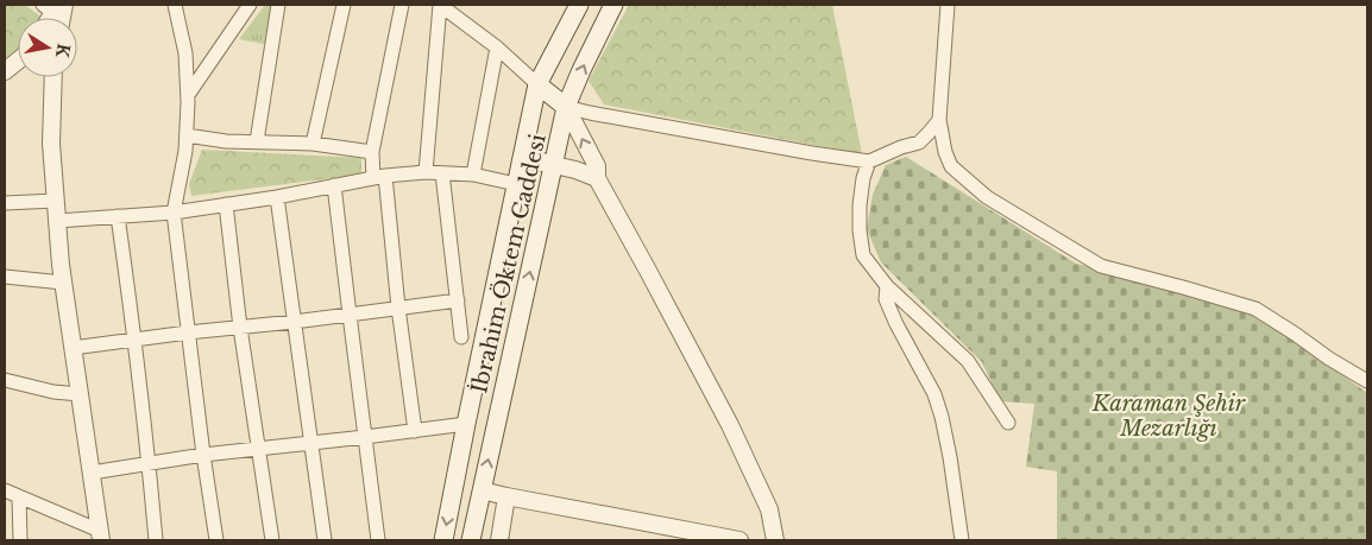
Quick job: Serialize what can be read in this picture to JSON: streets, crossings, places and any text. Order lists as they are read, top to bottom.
{
  "streets": {
    "main road": ["İbrahim Öktem Caddesi"]
  },
  "parks": ["Karaman Şehir Mezarlığı"],
  "north": "right"
}
